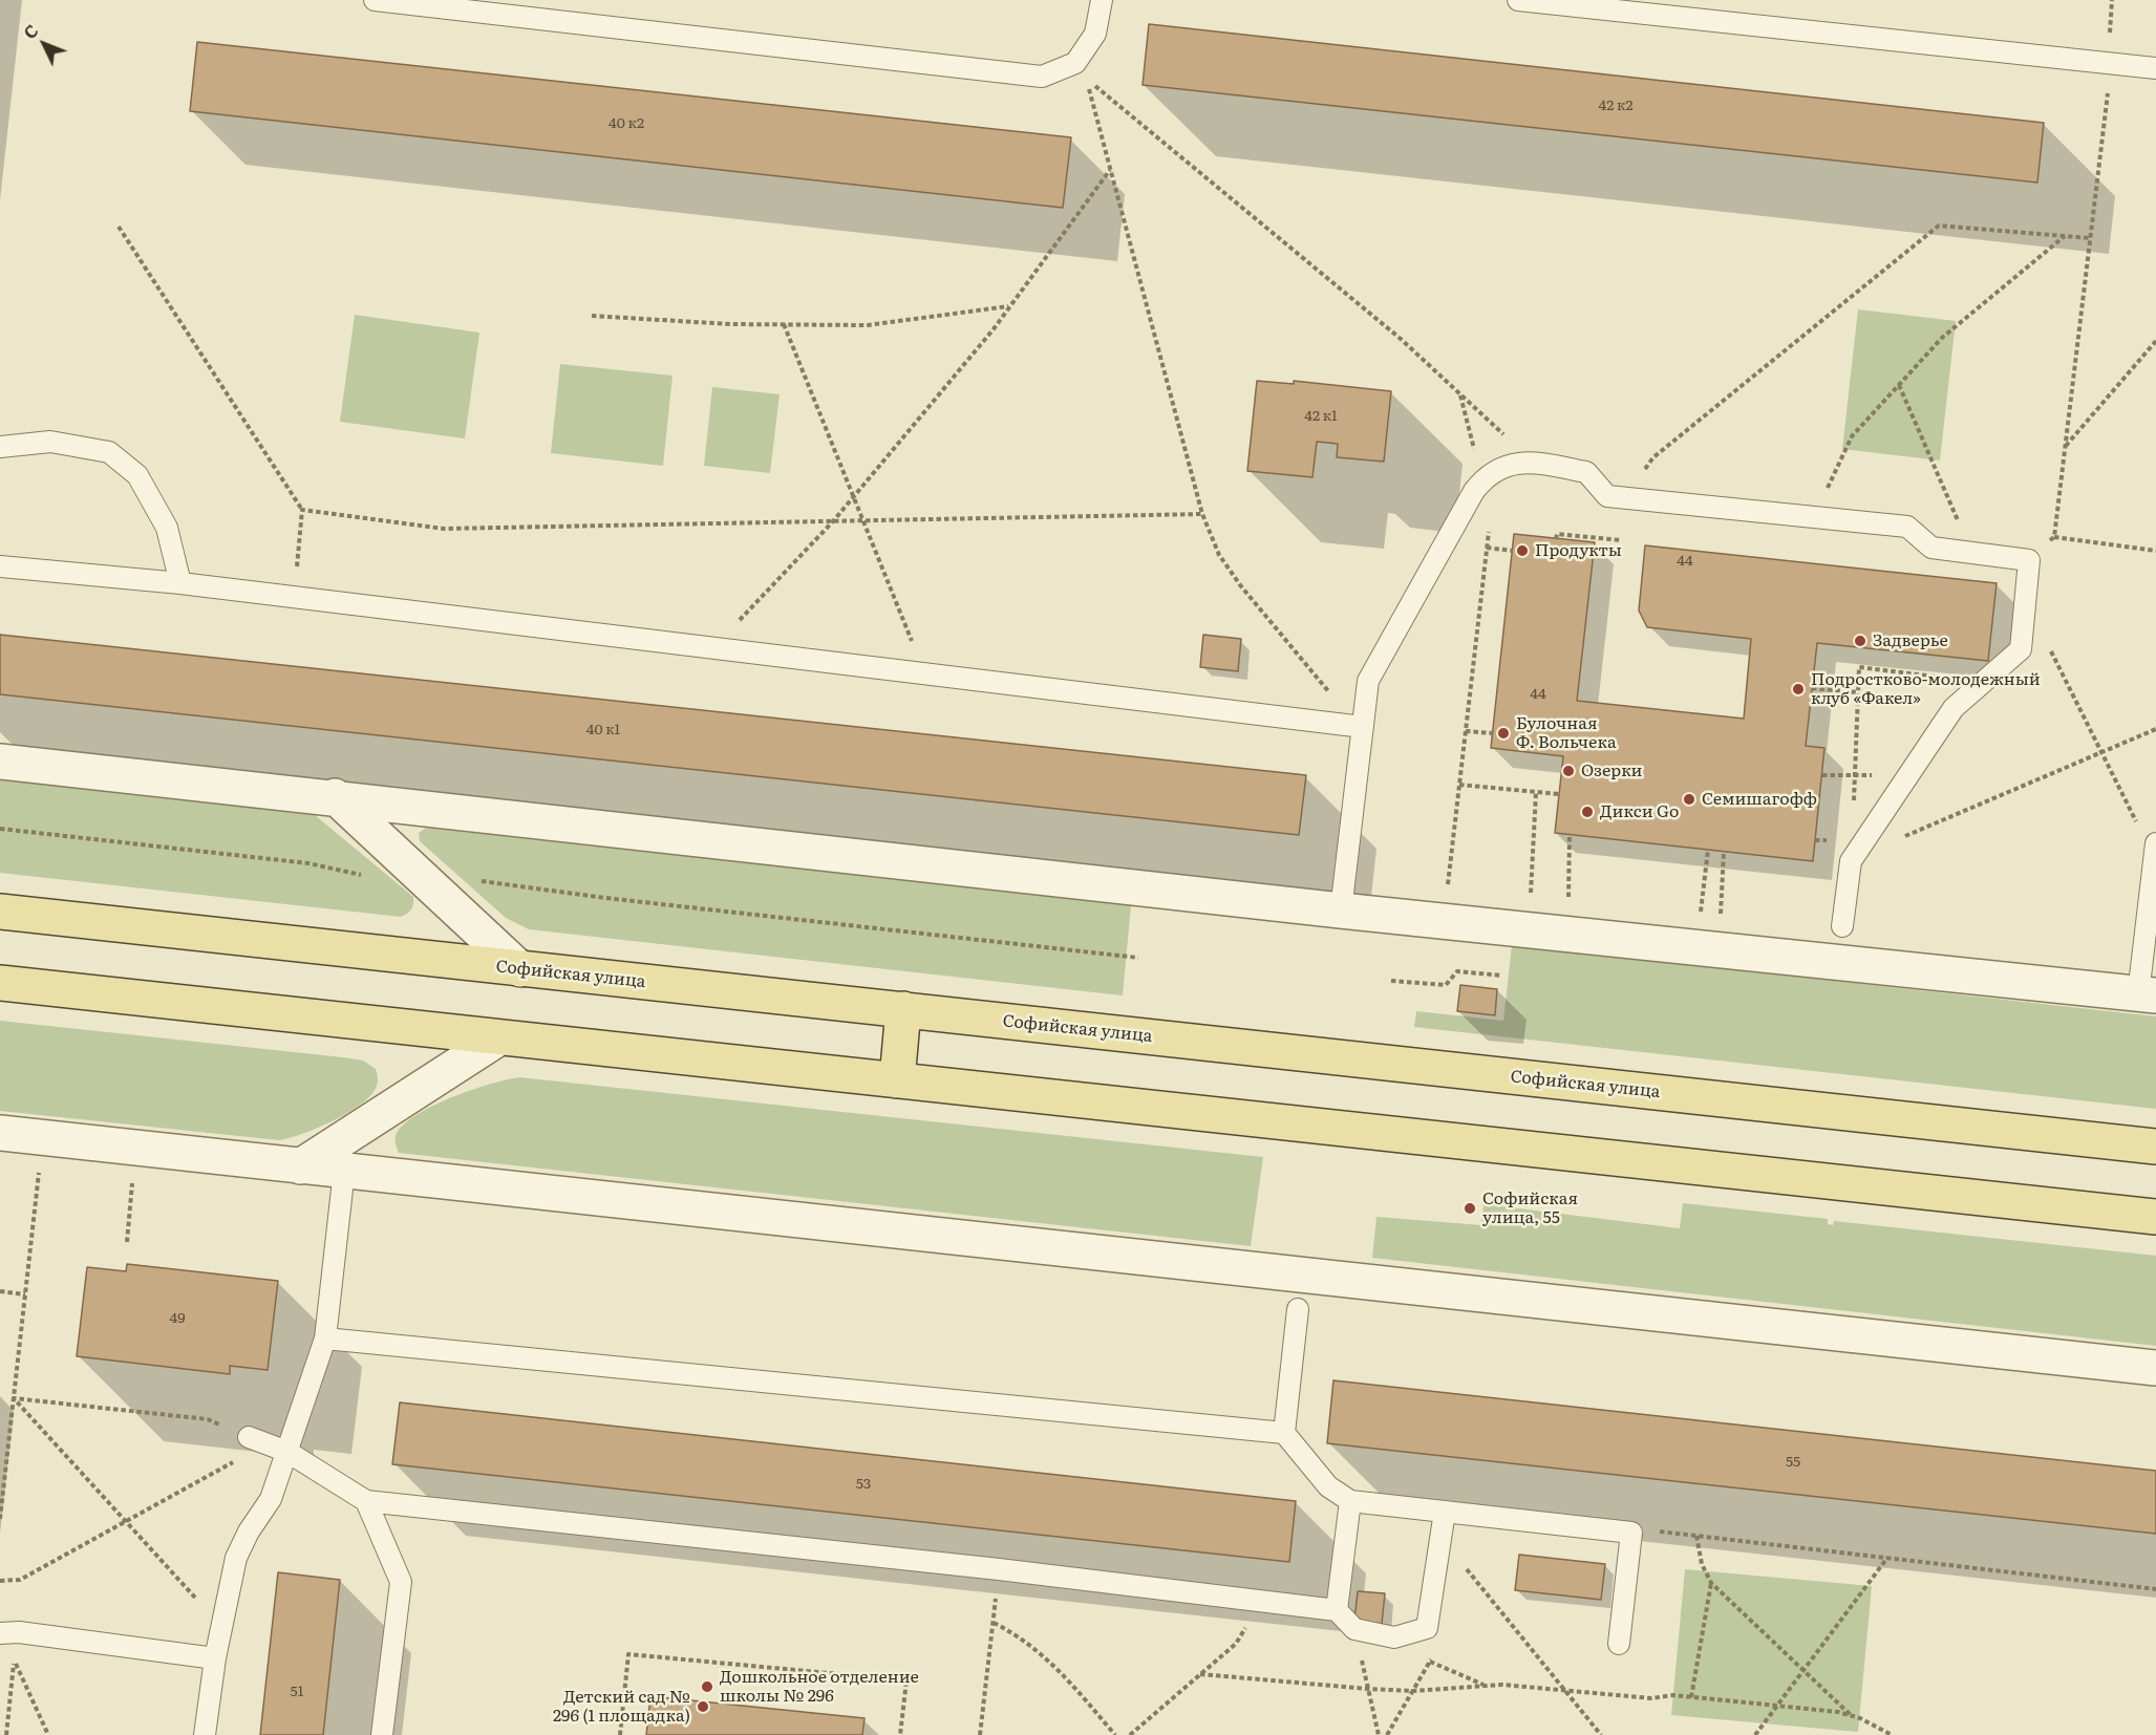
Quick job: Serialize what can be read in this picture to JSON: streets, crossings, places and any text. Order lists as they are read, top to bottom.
{
  "streets": {
    "main road": ["Софийская улица"]
  },
  "places": [
    "Продукты",
    "Задверье",
    "Подростково-молодежный клуб «Факел»",
    "Булочная Ф. Вольчека",
    "Озерки",
    "Семишагофф",
    "Дикси Go",
    "Софийская улица, 55",
    "Дошкольное отделение школы № 296",
    "Детский сад № 296 (1 площадка)"
  ],
  "house_numbers": [
    "42 к2",
    "40 к2",
    "42 к1",
    "44",
    "44",
    "40 к1",
    "49",
    "55",
    "53",
    "51"
  ],
  "north": "top left"
}
